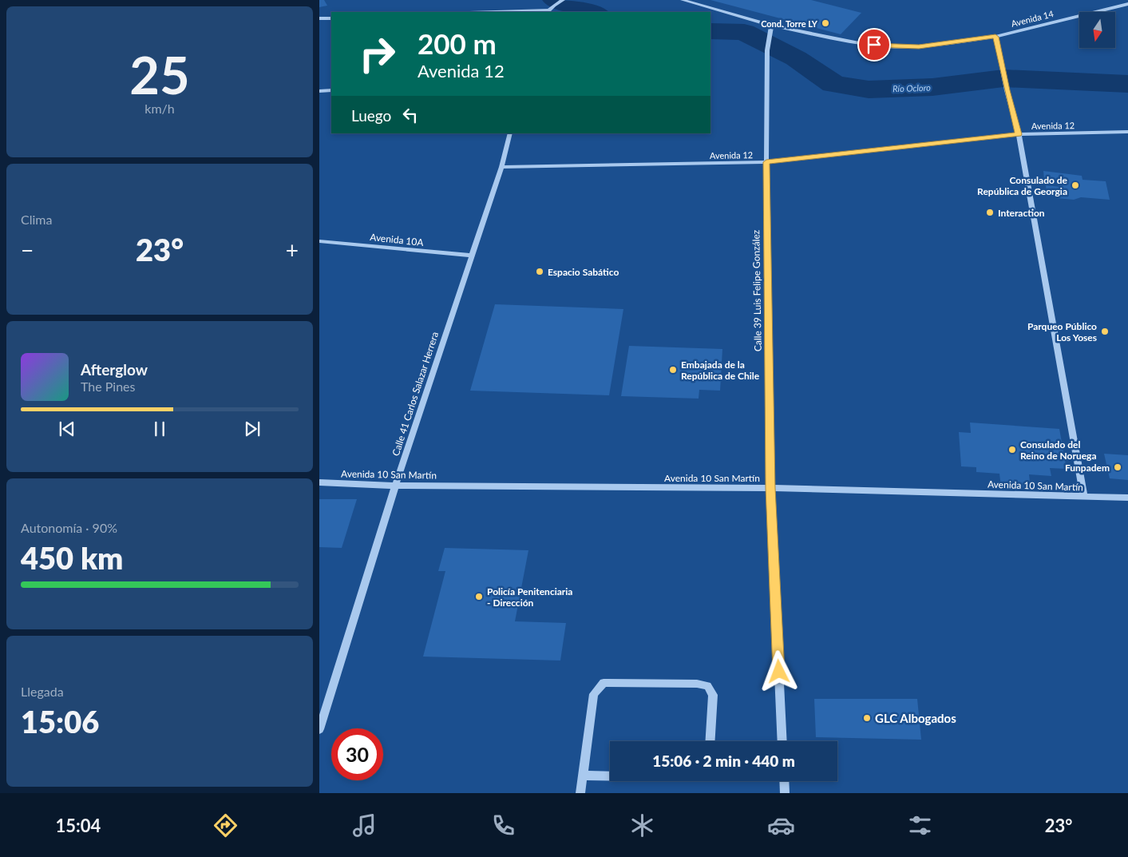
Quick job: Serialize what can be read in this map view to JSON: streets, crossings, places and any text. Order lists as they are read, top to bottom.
{
  "streets": {
    "street": [
      "Avenida 14",
      "Avenida 12",
      "Avenida 10A",
      "Calle 39 Luis Felipe González",
      "Calle 41 Carlos Salazar Herrera",
      "Avenida 10 San Martín"
    ]
  },
  "crossings": [
    ["Avenida 14", "Calle 39 Luis Felipe González"],
    ["Avenida 12", "Calle 39 Luis Felipe González"],
    ["Avenida 12", "Calle 41 Carlos Salazar Herrera"],
    ["Avenida 10A", "Calle 41 Carlos Salazar Herrera"],
    ["Calle 39 Luis Felipe González", "Avenida 10 San Martín"],
    ["Calle 41 Carlos Salazar Herrera", "Avenida 10 San Martín"]
  ],
  "water": ["Río Ocloro"],
  "places": [
    "Cond. Torre LY",
    "Consulado de República de Georgia",
    "Interaction",
    "Espacio Sabático",
    "Parqueo Público Los Yoses",
    "Embajada de la República de Chile",
    "Consulado del Reino de Noruega",
    "Funpadem",
    "Policía Penitenciaria - Dirección",
    "GLC Albogados"
  ],
  "north": "bottom",
  "page": {
    "tile": [
      ["25", "km/h"],
      "Clima",
      ["Autonomía · 90%", "450 km"],
      ["Llegada", "15:06"]
    ],
    "turn": ["200 m", "Avenida 12"],
    "then": "Luego",
    "heat": ["−", "23°", "+"],
    "song": ["Afterglow", "The Pines"],
    "limit": "30",
    "trip": "15:06 · 2 min · 440 m",
    "tabs": ["15:04", "23°"]
  }
}
